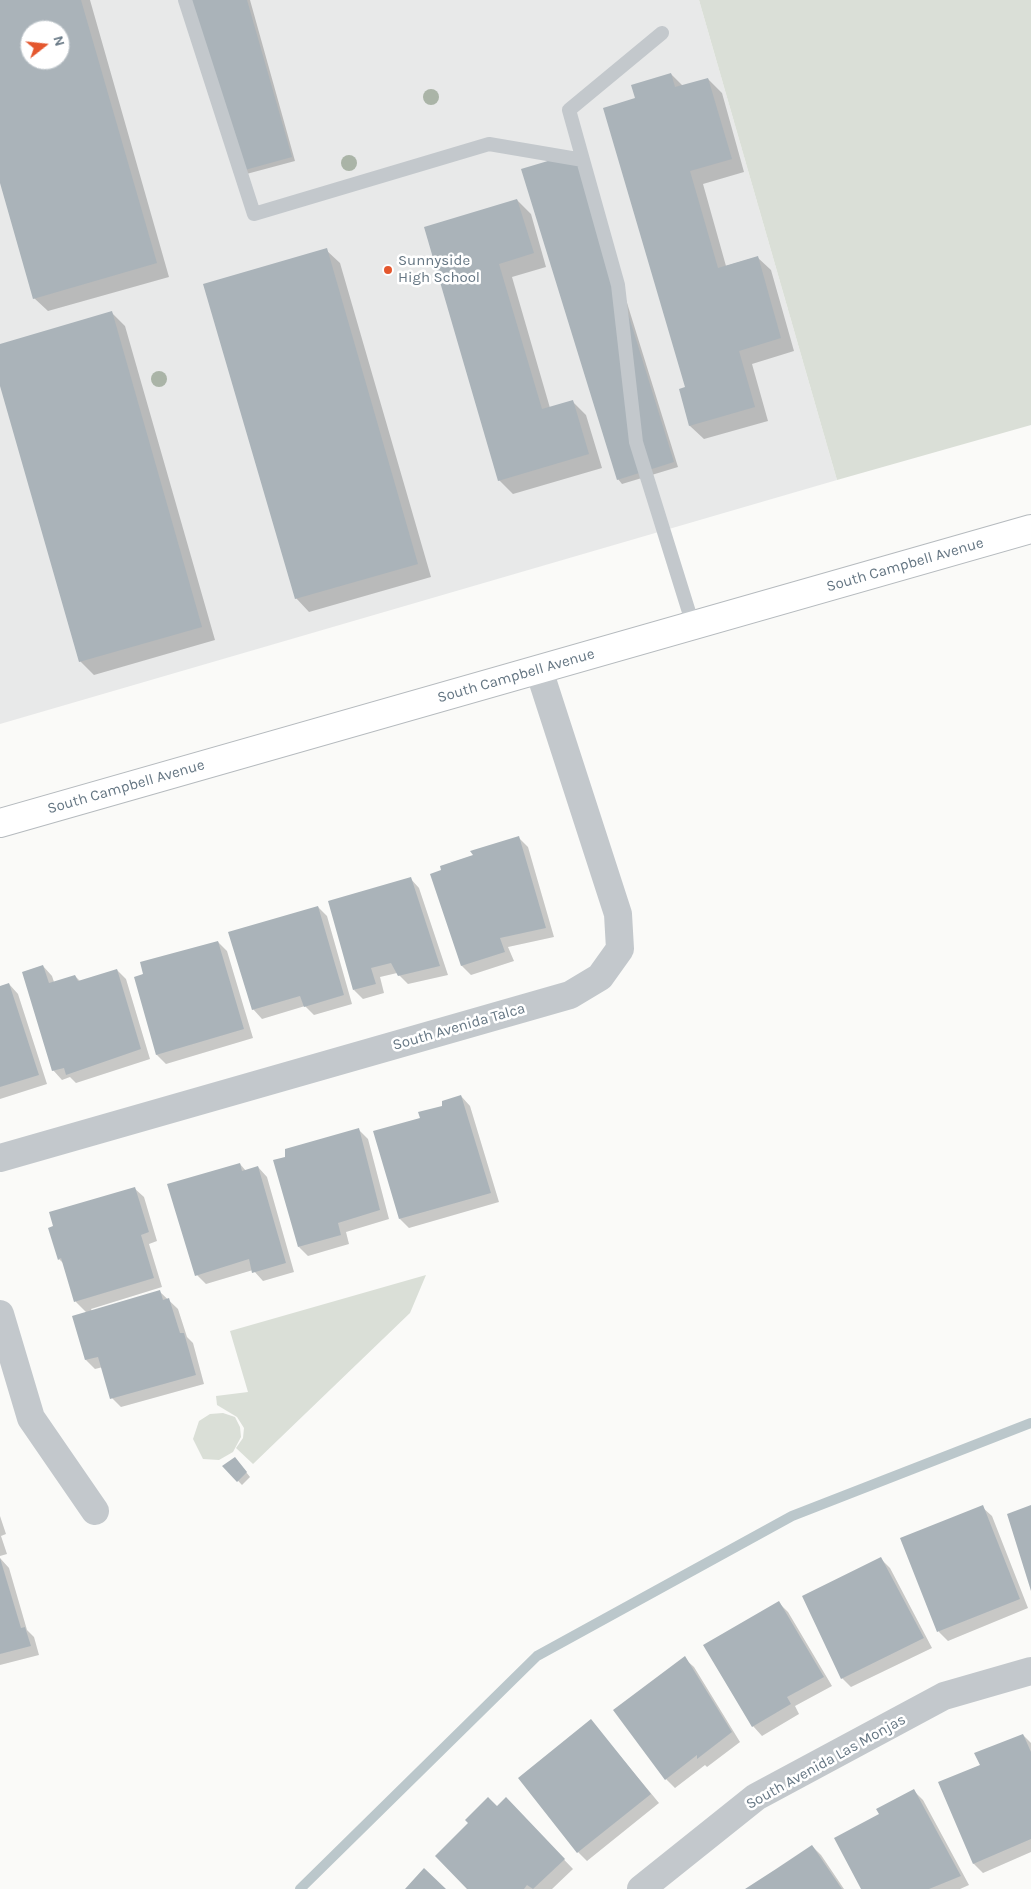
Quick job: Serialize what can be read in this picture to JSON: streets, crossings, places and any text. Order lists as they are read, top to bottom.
{
  "streets": {
    "main road": ["South Campbell Avenue"],
    "street": ["South Avenida Talca", "South Avenida Las Monjas"]
  },
  "crossings": [
    ["South Campbell Avenue", "South Avenida Talca"]
  ],
  "places": ["Sunnyside High School"],
  "north": "right"
}
